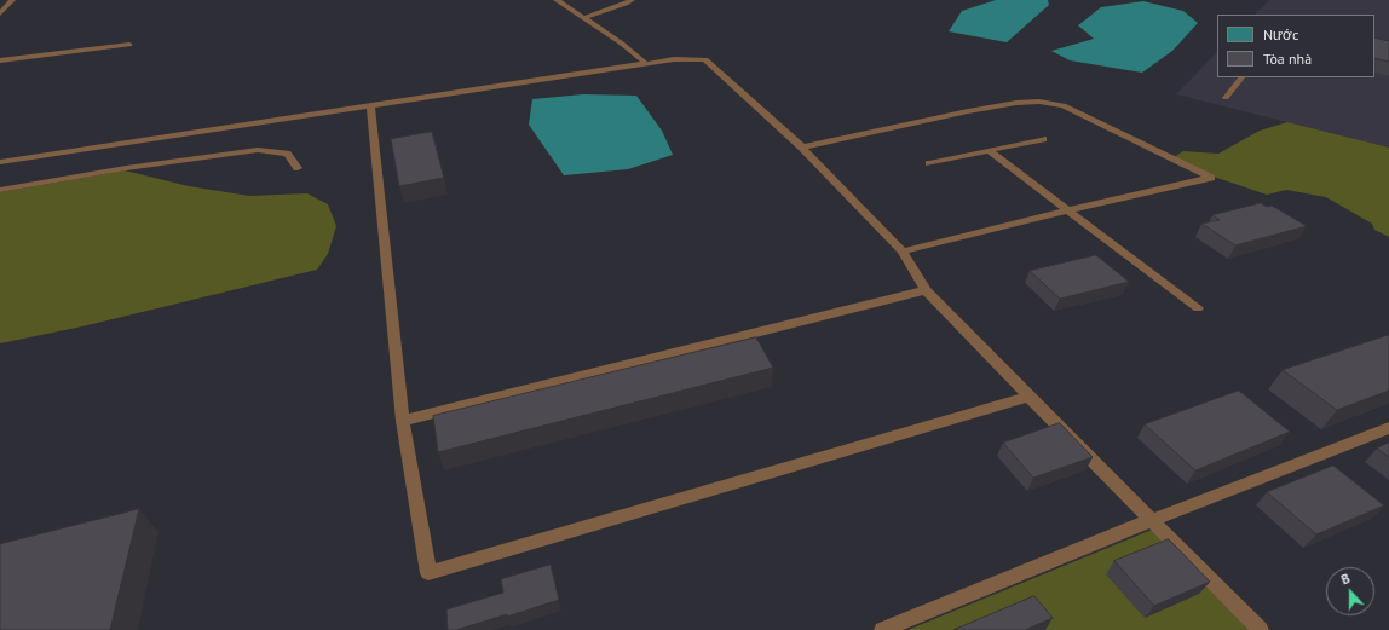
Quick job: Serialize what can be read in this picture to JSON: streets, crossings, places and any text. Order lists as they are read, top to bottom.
{
  "legend": ["Nước", "Tòa nhà"],
  "north": "top"
}
